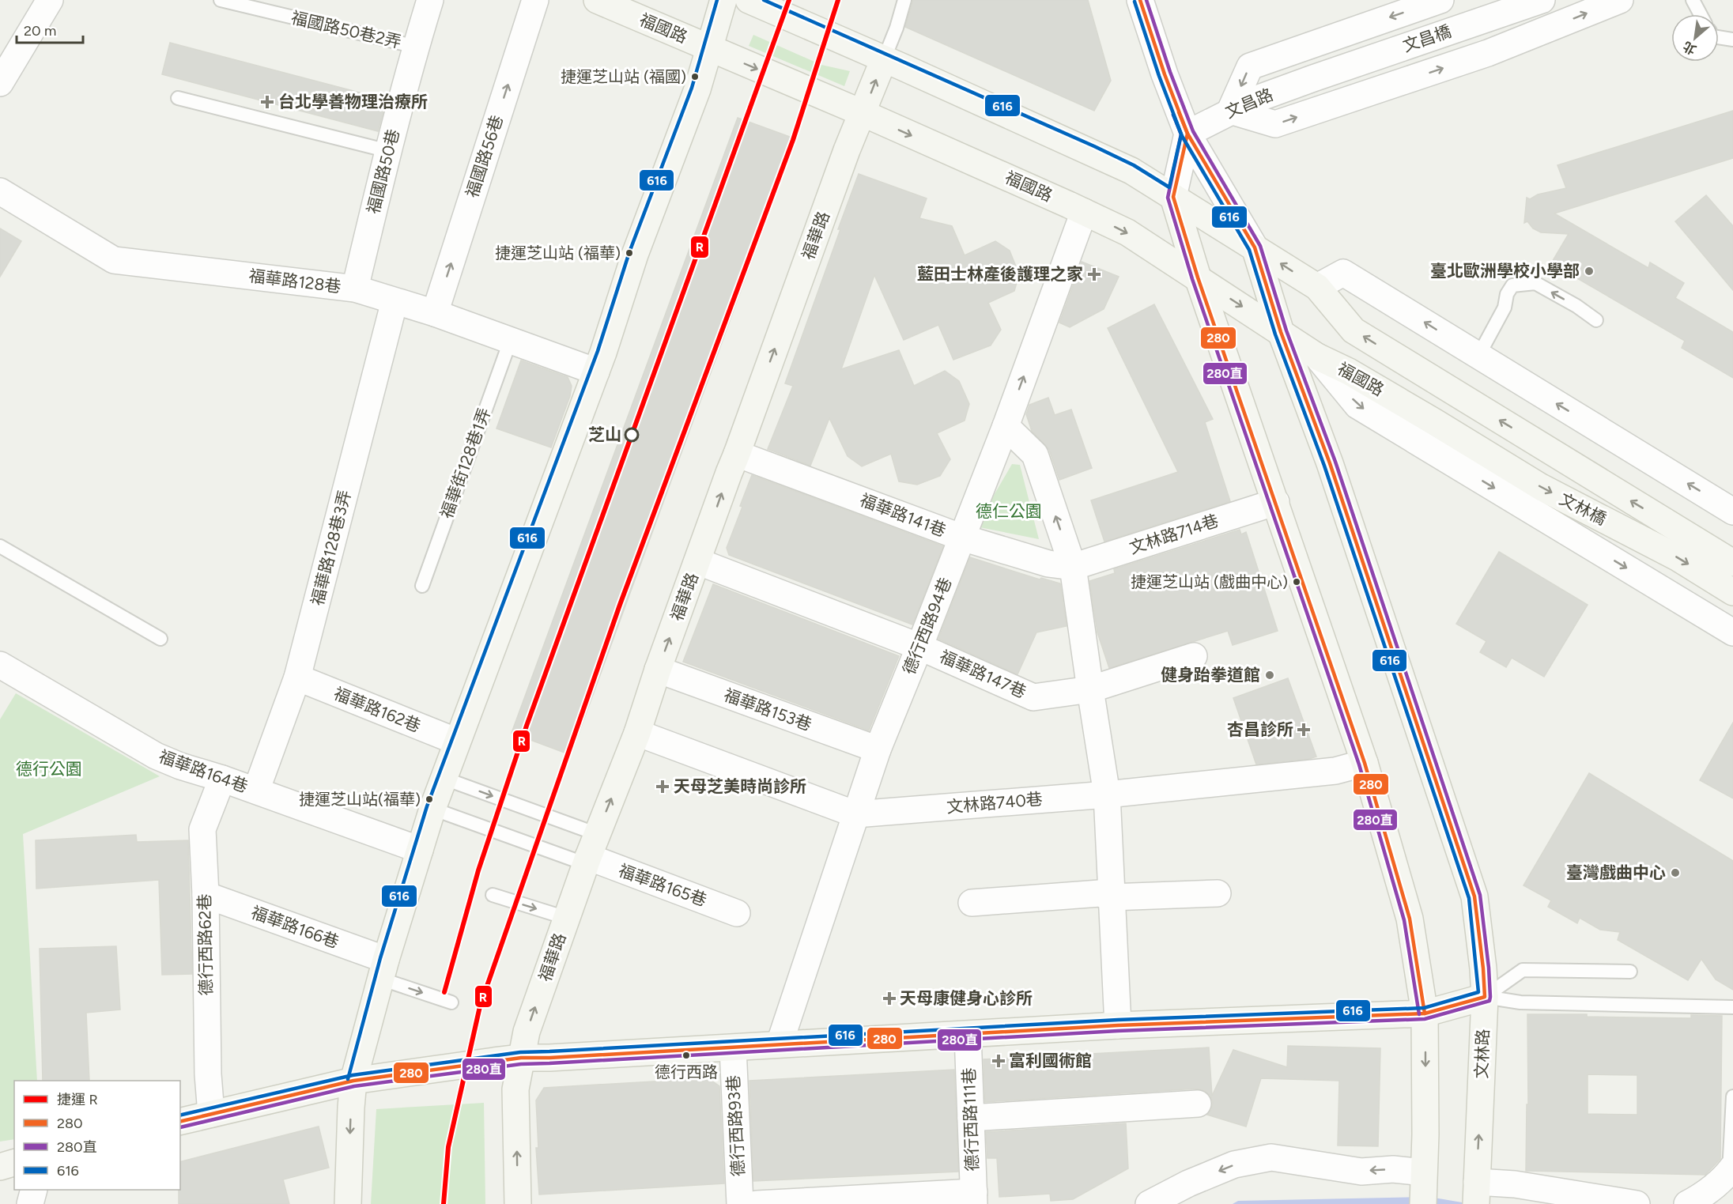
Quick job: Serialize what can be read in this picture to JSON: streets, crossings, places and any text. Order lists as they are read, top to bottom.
{
  "streets": {
    "street": [
      "福國路",
      "文昌橋",
      "文昌路",
      "福國路56巷",
      "福國路50巷",
      "福華路",
      "福華路128巷",
      "文林橋",
      "福華路141巷",
      "文林路714巷",
      "福華路128巷3弄",
      "德行西路94巷",
      "福華路147巷",
      "福華路162巷",
      "福華路153巷",
      "福華路164巷",
      "文林路740巷",
      "福華路165巷",
      "福華路166巷",
      "德行西路62巷",
      "文林路",
      "德行西路111巷",
      "德行西路93巷"
    ],
    "lane": ["福國路50巷2弄", "福華街128巷1弄"]
  },
  "crossings": [
    ["福國路", "福華路"],
    ["福國路", "文林橋"],
    ["福國路", "德行西路94巷"],
    ["福國路", "文林路"],
    ["福國路50巷2弄", "福國路50巷"],
    ["文昌橋", "文昌路"],
    ["文昌路", "文林路"],
    ["福國路56巷", "福華路128巷"],
    ["福國路50巷", "福華路128巷"],
    ["福華路", "福華路141巷"],
    ["福華路", "福華路147巷"],
    ["福華路", "福華路153巷"],
    ["福華路", "文林路740巷"],
    ["福華路", "福華路165巷"],
    ["福華路128巷", "福華街128巷1弄"],
    ["福華路128巷", "福華路128巷3弄"],
    ["福華路141巷", "文林路714巷"],
    ["福華路141巷", "德行西路94巷"],
    ["福華路128巷3弄", "福華路162巷"],
    ["福華路128巷3弄", "福華路164巷"],
    ["德行西路94巷", "福華路147巷"],
    ["德行西路94巷", "福華路153巷"],
    ["德行西路94巷", "文林路740巷"],
    ["福華路164巷", "德行西路62巷"],
    ["福華路166巷", "德行西路62巷"]
  ],
  "one_way": ["福華路"],
  "parks": ["德仁公園", "德行公園"],
  "places": {
    "other": [
      "捷運芝山站 (福國)",
      "捷運芝山站 (福華)",
      "臺北歐洲學校小學部",
      "芝山",
      "捷運芝山站 (戲曲中心)",
      "健身跆拳道館",
      "捷運芝山站(福華)",
      "臺灣戲曲中心",
      "德行西路"
    ],
    "health": [
      "台北學善物理治療所",
      "藍田士林產後護理之家",
      "杏昌診所",
      "天母芝美時尚診所",
      "天母康健身心診所",
      "富利國術館"
    ]
  },
  "lines": [
    "metro line R",
    "transit line 280",
    "transit line 280直",
    "transit line 616"
  ],
  "legend": [
    "捷運 R",
    "280",
    "280直",
    "616"
  ],
  "scale_bar": "20 m",
  "north": "bottom left"
}
